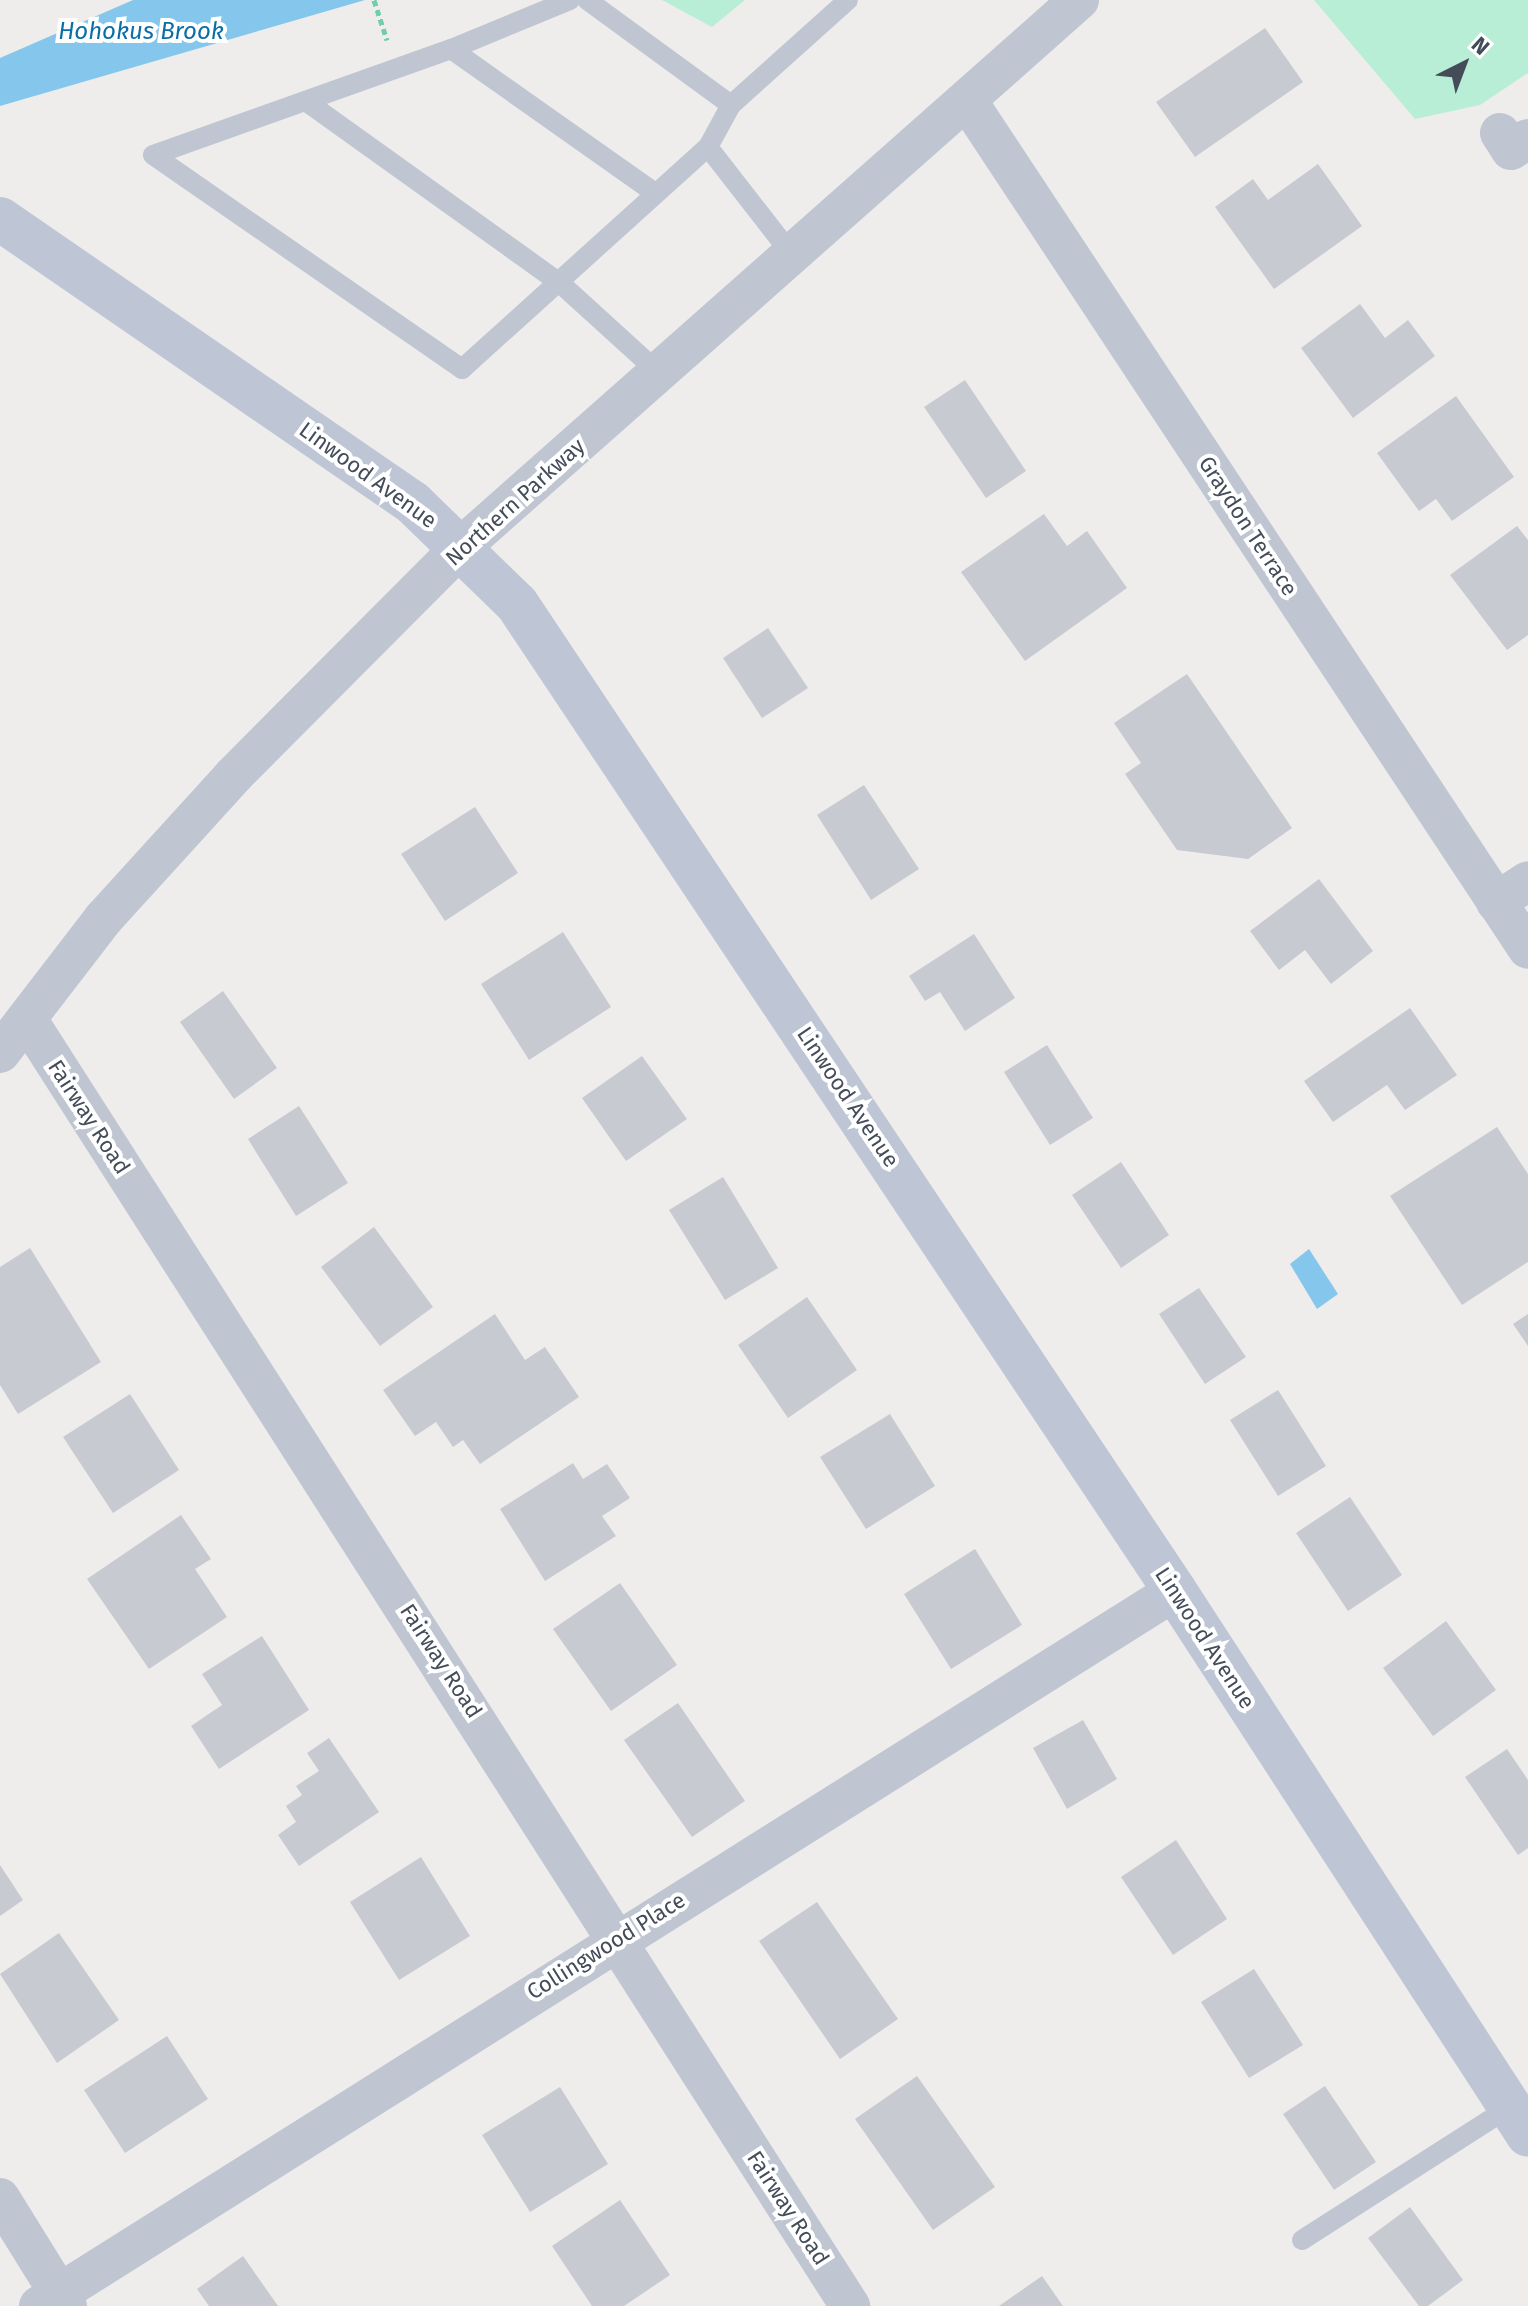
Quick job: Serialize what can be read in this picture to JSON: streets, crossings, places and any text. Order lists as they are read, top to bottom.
{
  "streets": {
    "main road": ["Linwood Avenue"],
    "street": [
      "Northern Parkway",
      "Graydon Terrace",
      "Fairway Road",
      "Collingwood Place"
    ]
  },
  "crossings": [
    ["Linwood Avenue", "Northern Parkway"],
    ["Linwood Avenue", "Collingwood Place"],
    ["Northern Parkway", "Graydon Terrace"],
    ["Northern Parkway", "Fairway Road"],
    ["Fairway Road", "Collingwood Place"]
  ],
  "water": ["Hohokus Brook"],
  "north": "top right"
}
